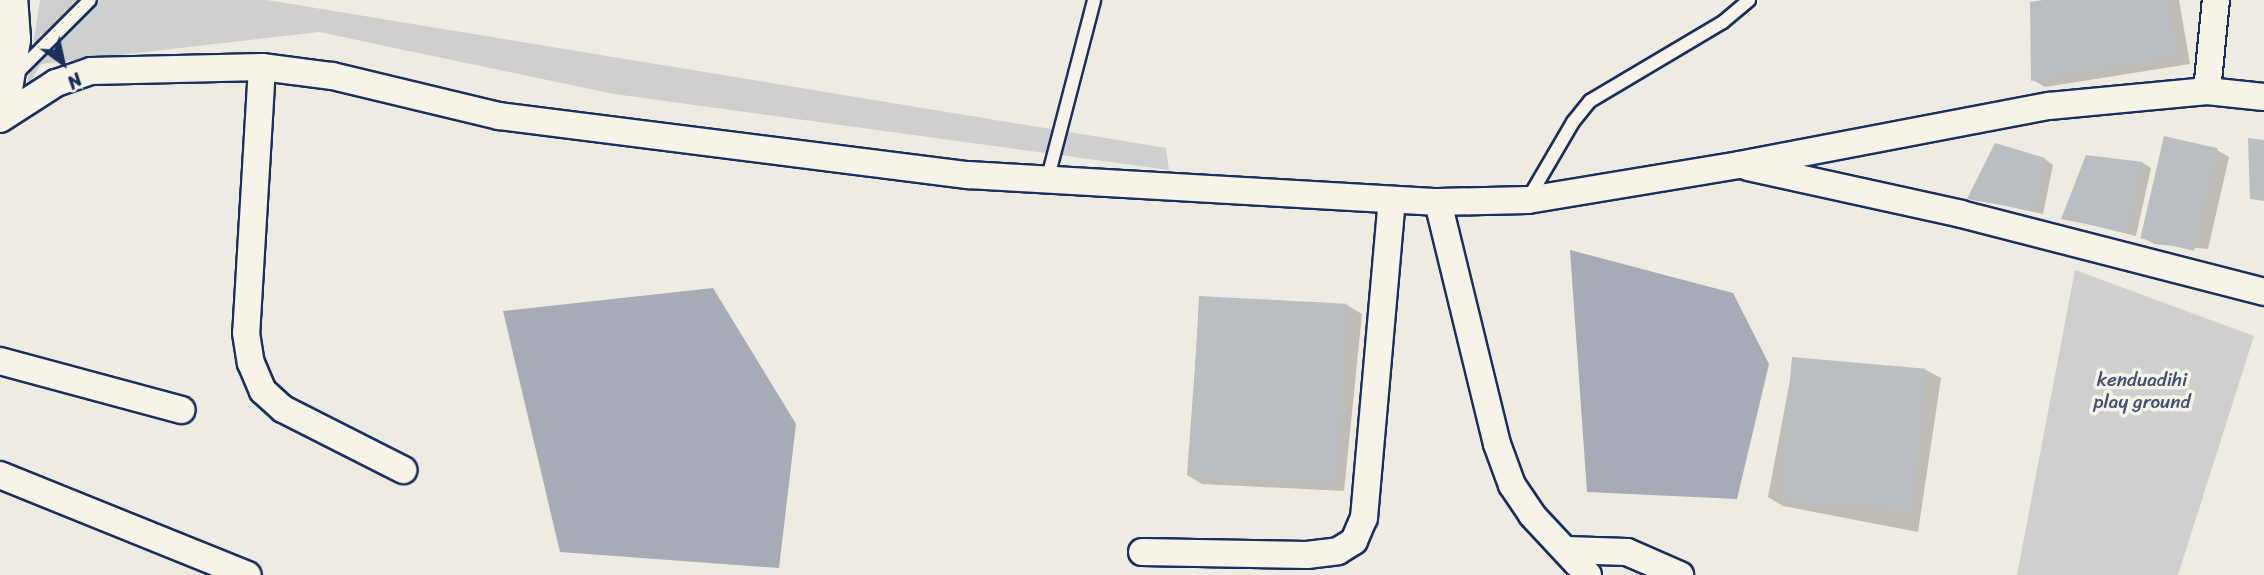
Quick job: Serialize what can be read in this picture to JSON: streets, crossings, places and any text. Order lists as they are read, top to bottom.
{
  "parks": ["kenduadihi play ground"],
  "north": "bottom right"
}
